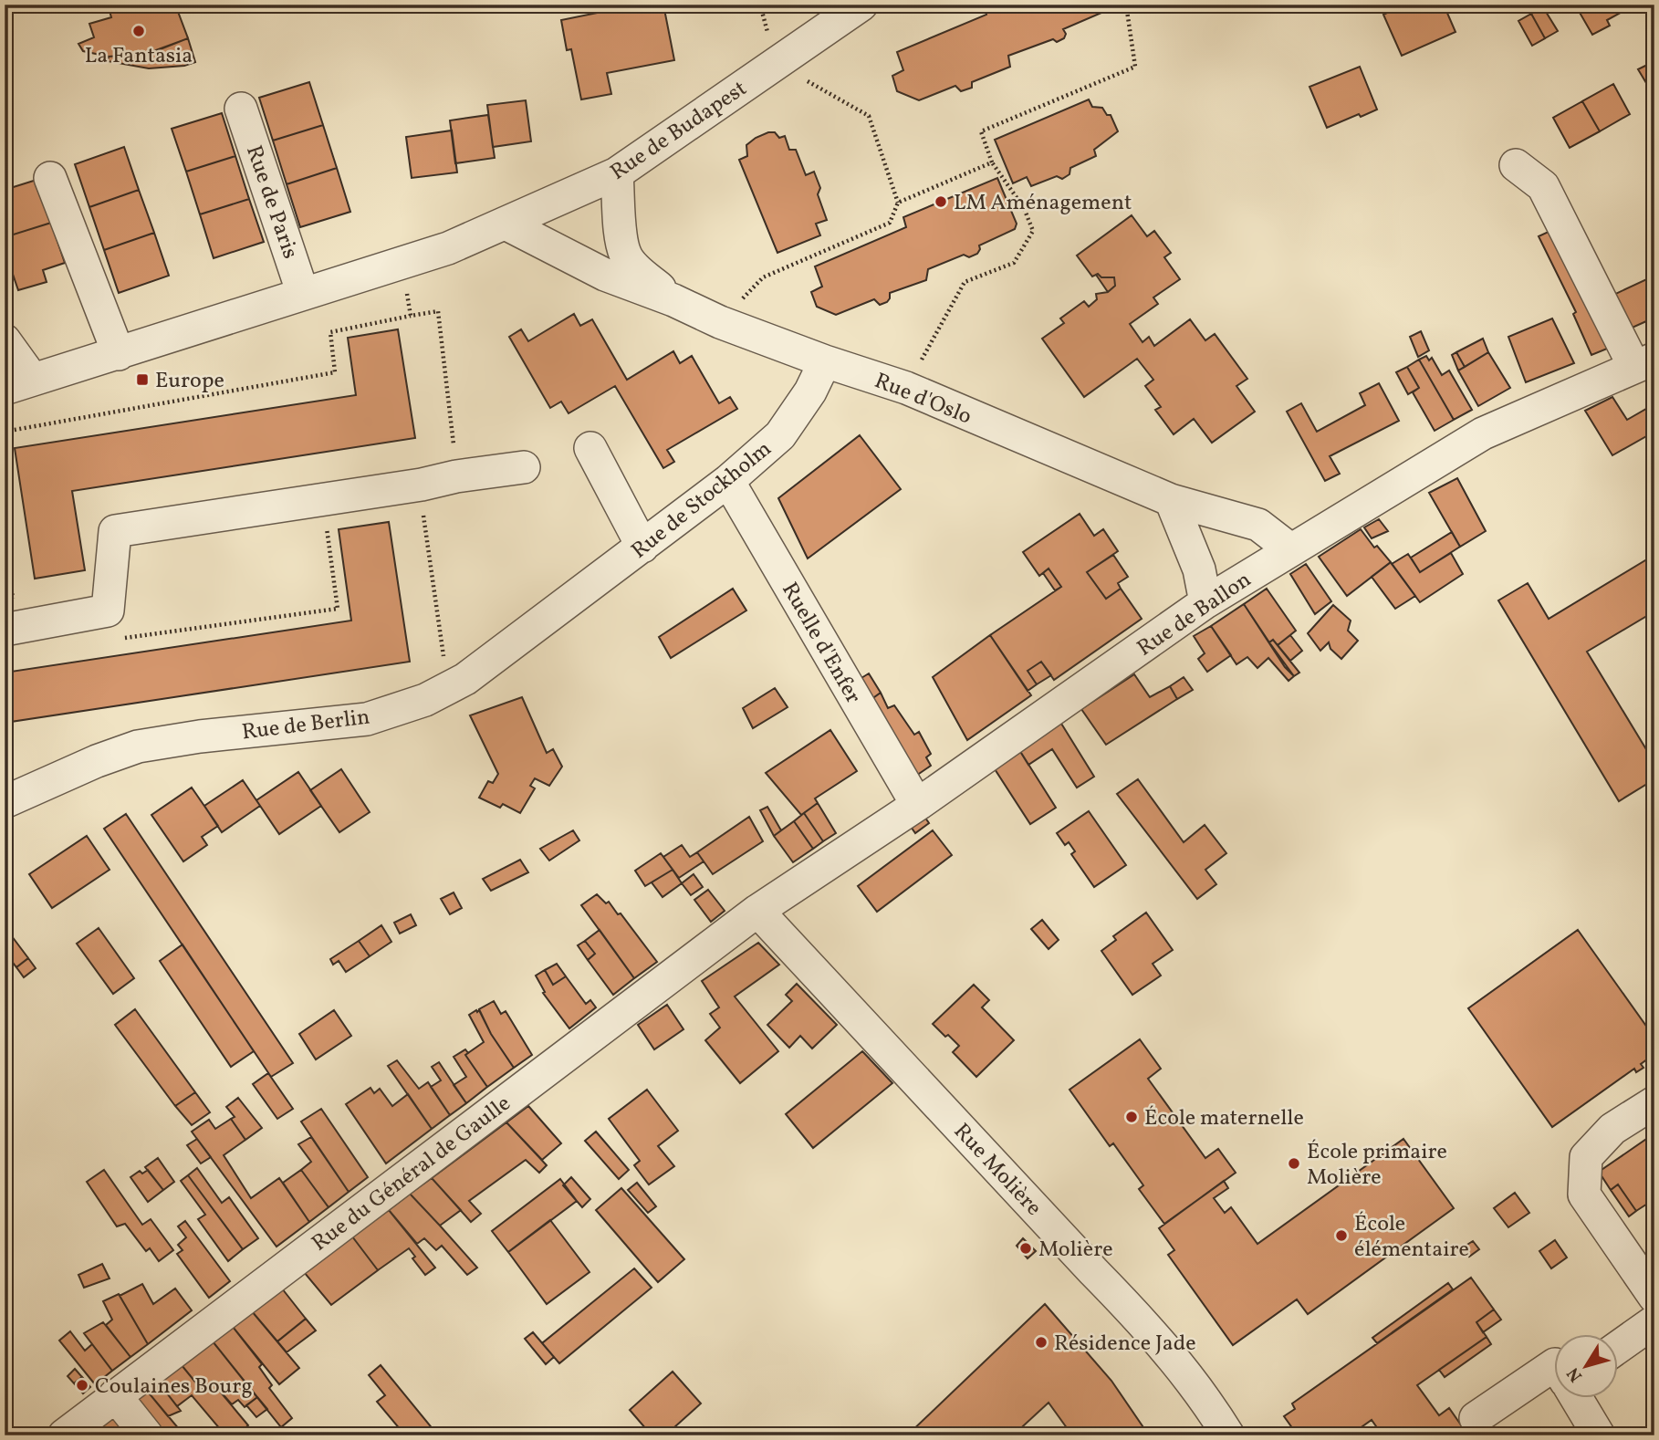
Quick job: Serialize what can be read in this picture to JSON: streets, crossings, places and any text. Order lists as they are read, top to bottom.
{
  "streets": {
    "street": [
      "Rue de Budapest",
      "Rue de Paris",
      "Rue d'Oslo",
      "Rue de Stockholm",
      "Rue de Ballon",
      "Ruelle d'Enfer",
      "Rue de Berlin",
      "Rue Molière",
      "Rue du Général de Gaulle"
    ]
  },
  "crossings": [
    ["Rue de Budapest", "Rue d'Oslo"],
    ["Rue d'Oslo", "Rue de Stockholm"],
    ["Rue d'Oslo", "Rue de Ballon"],
    ["Rue de Stockholm", "Ruelle d'Enfer"],
    ["Rue de Stockholm", "Rue de Berlin"],
    ["Rue de Ballon", "Ruelle d'Enfer"],
    ["Rue de Ballon", "Rue Molière"],
    ["Rue de Ballon", "Rue du Général de Gaulle"],
    ["Rue Molière", "Rue du Général de Gaulle"]
  ],
  "places": {
    "other": [
      "La Fantasia",
      "LM Aménagement",
      "École maternelle",
      "École primaire Molière",
      "École élémentaire",
      "Molière",
      "Résidence Jade",
      "Coulaines Bourg"
    ],
    "transit": ["Europe"]
  },
  "north": "bottom left"
}
